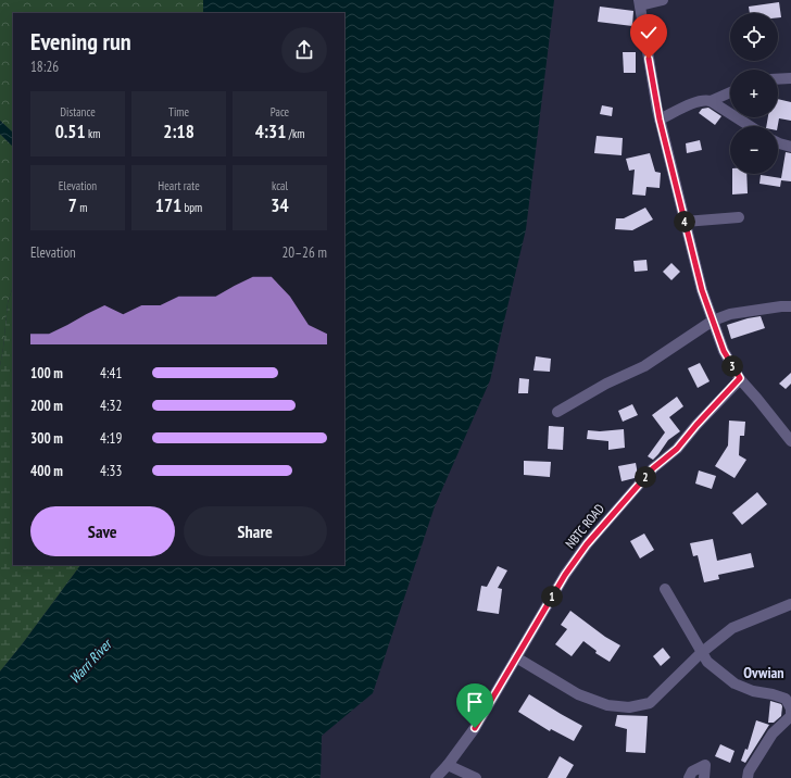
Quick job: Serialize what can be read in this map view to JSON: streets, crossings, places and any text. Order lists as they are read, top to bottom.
{
  "streets": {
    "street": ["NBTC ROAD"]
  },
  "districts": ["Ovwian"],
  "water": ["Warri River"],
  "page": {
    "map_buttons": ["+", "−"],
    "heading": ["Evening run", "18:26"],
    "stats": [
      ["Distance", "0.51 km"],
      ["Time", "2:18"],
      ["Pace", "4:31 /km"],
      ["Elevation", "7 m"],
      ["Heart rate", "171 bpm"],
      ["kcal", "34"]
    ],
    "pins": [
      "4",
      "3",
      "2",
      "1"
    ],
    "chart": ["Elevation", "20–26 m"],
    "list": [
      {
        "name": "100 m",
        "note": "4:41"
      },
      {
        "name": "200 m",
        "note": "4:32"
      },
      {
        "name": "300 m",
        "note": "4:19"
      },
      {
        "name": "400 m",
        "note": "4:33"
      }
    ],
    "buttons": ["Save", "Share"]
  }
}
